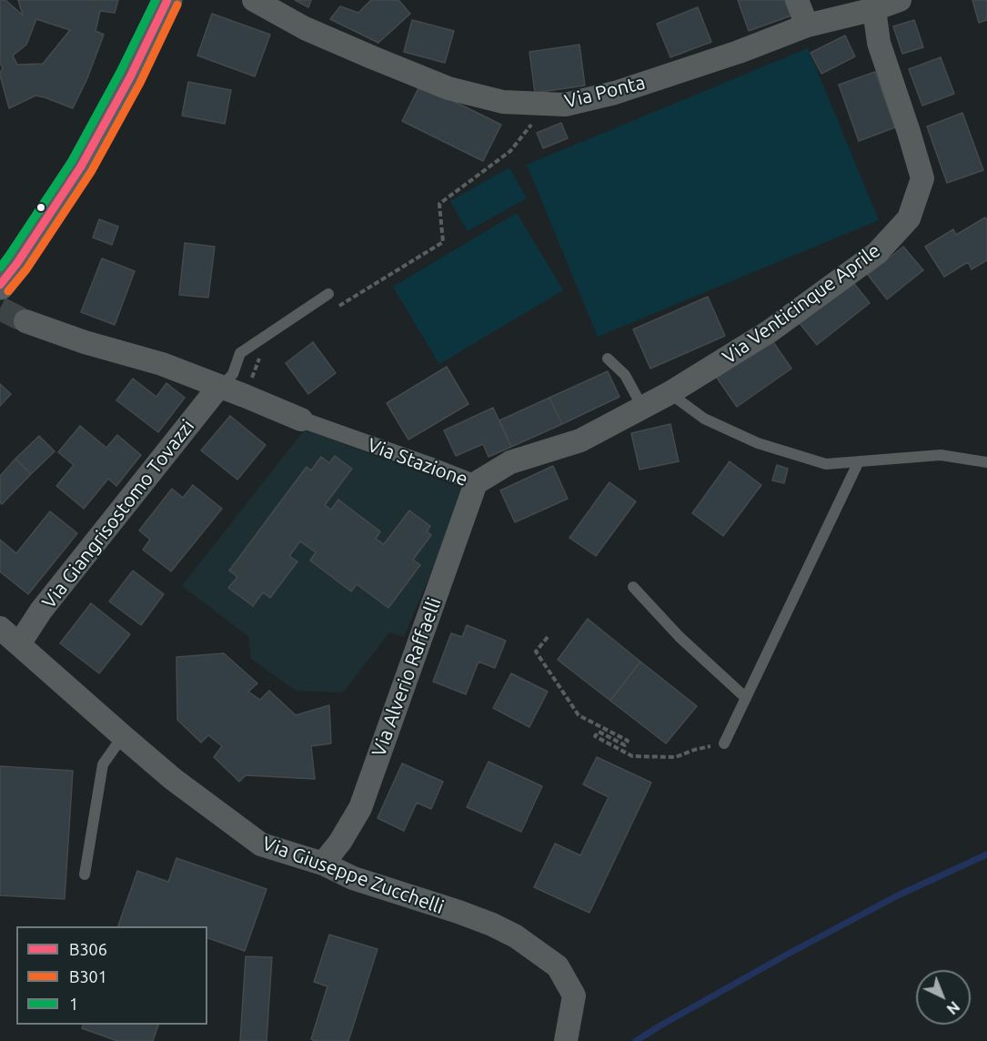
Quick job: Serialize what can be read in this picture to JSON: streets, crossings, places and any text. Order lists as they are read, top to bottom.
{
  "streets": {
    "street": [
      "Via Ponta",
      "Via Venticinque Aprile",
      "Via Stazione",
      "Via Giangrisostomo Tovazzi",
      "Via Alverio Raffaelli",
      "Via Giuseppe Zucchelli"
    ]
  },
  "crossings": [
    ["Via Ponta", "Via Venticinque Aprile"],
    ["Via Venticinque Aprile", "Via Stazione"],
    ["Via Stazione", "Via Giangrisostomo Tovazzi"],
    ["Via Stazione", "Via Alverio Raffaelli"],
    ["Via Giangrisostomo Tovazzi", "Via Giuseppe Zucchelli"],
    ["Via Alverio Raffaelli", "Via Giuseppe Zucchelli"]
  ],
  "lines": ["transit line B306", "transit line 1", "transit line B301"],
  "legend": ["B306", "B301", "1"],
  "north": "bottom right"
}
